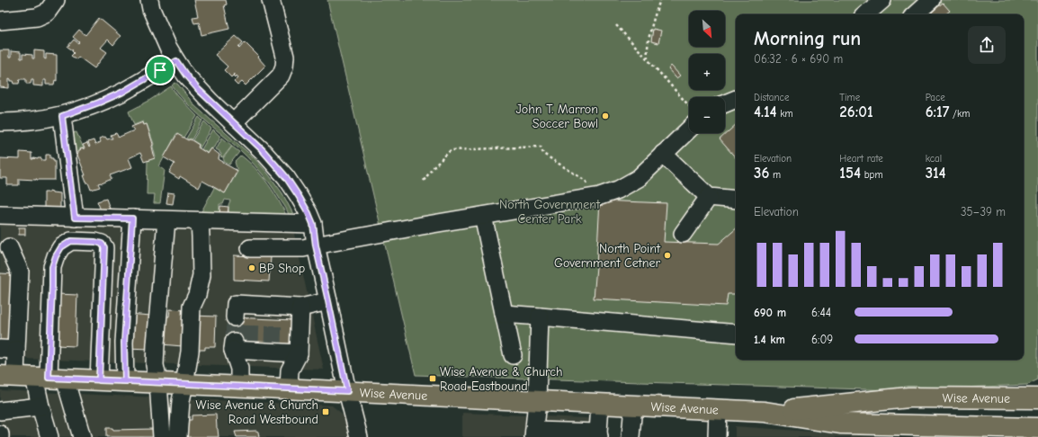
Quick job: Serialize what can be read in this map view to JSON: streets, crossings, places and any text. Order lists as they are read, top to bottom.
{
  "streets": {
    "main road": ["Wise Avenue"]
  },
  "parks": ["North Government Center Park"],
  "places": {
    "other": ["John T. Marron Soccer Bowl", "North Point Government Cetner", "BP Shop"],
    "transit": ["Wise Avenue & Church Road Eastbound", "Wise Avenue & Church Road Westbound"]
  },
  "north": "bottom right",
  "page": {
    "map_buttons": ["+", "−"],
    "heading": ["Morning run", "06:32 · 6 × 690 m"],
    "stats": [
      ["Distance", "4.14 km"],
      ["Time", "26:01"],
      ["Pace", "6:17 /km"],
      ["Elevation", "36 m"],
      ["Heart rate", "154 bpm"],
      ["kcal", "314"]
    ],
    "chart": ["Elevation", "35–39 m"],
    "list": [
      {
        "name": "690 m",
        "note": "6:44"
      },
      {
        "name": "1.4 km",
        "note": "6:09"
      }
    ]
  }
}
